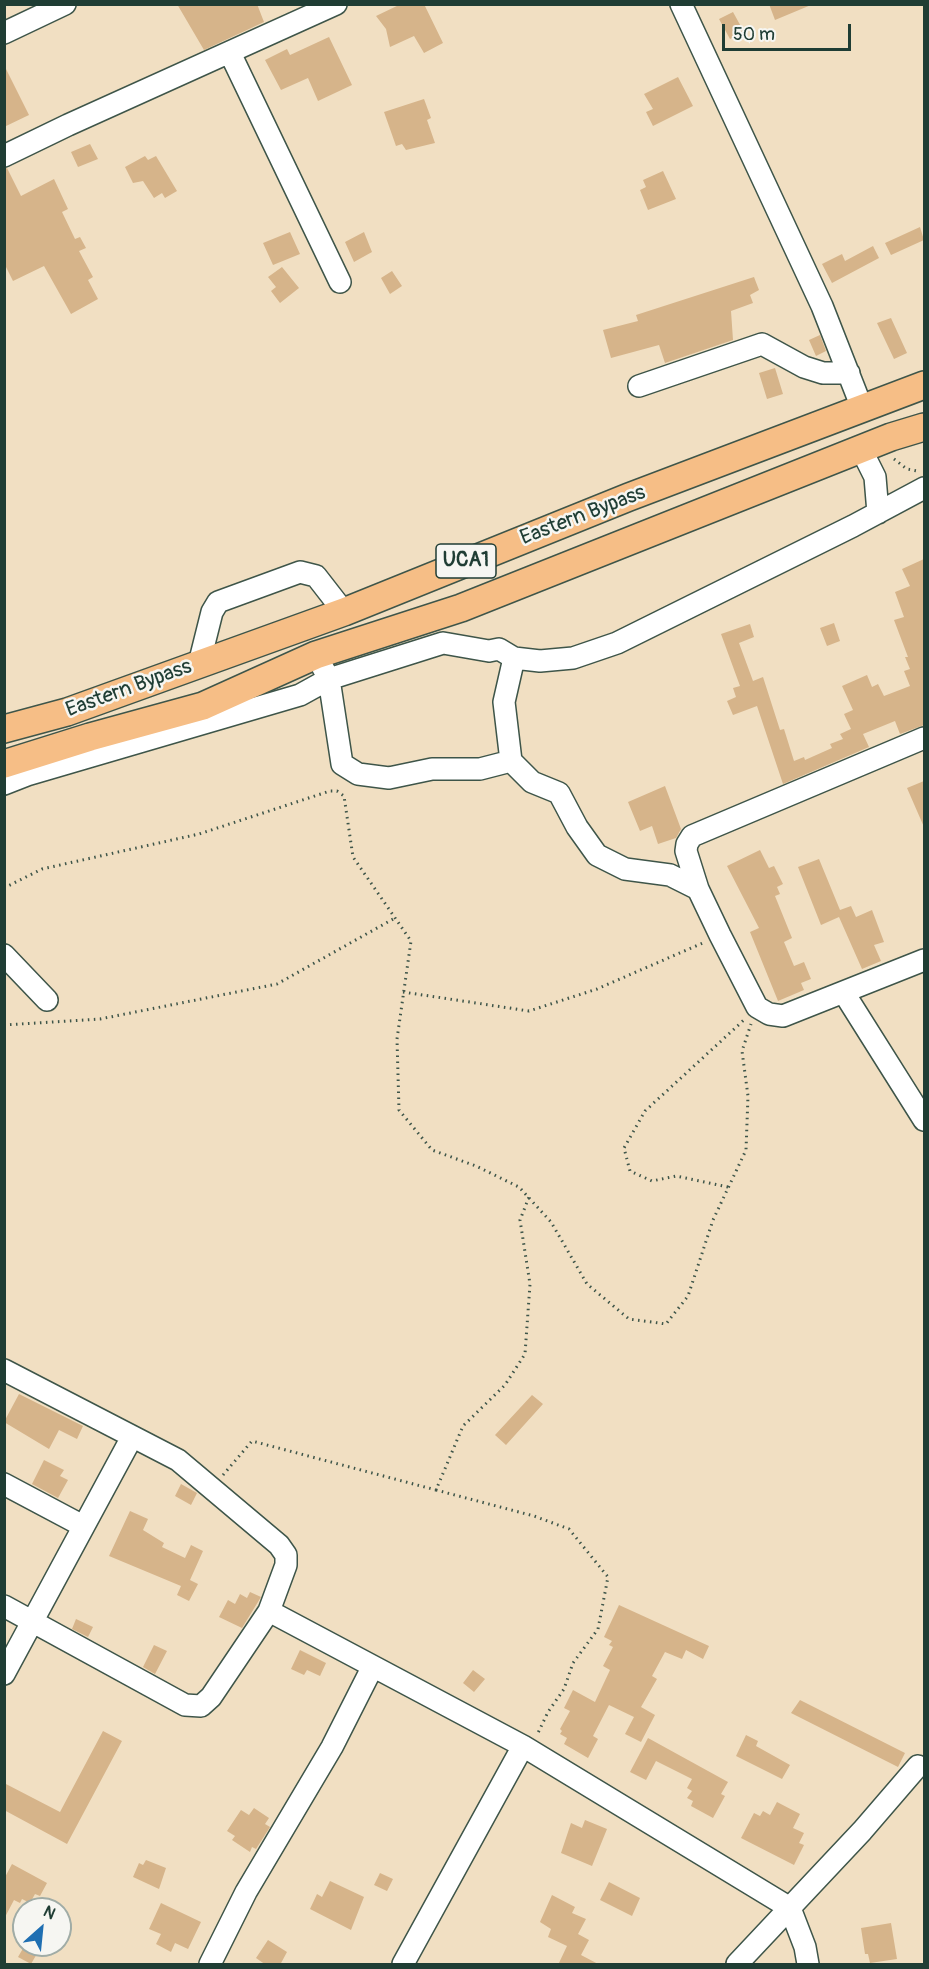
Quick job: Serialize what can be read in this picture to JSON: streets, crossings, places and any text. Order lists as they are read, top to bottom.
{
  "streets": {
    "main road": ["Eastern Bypass", "UCA1"]
  },
  "scale_bar": "50 m",
  "north": "top right"
}
